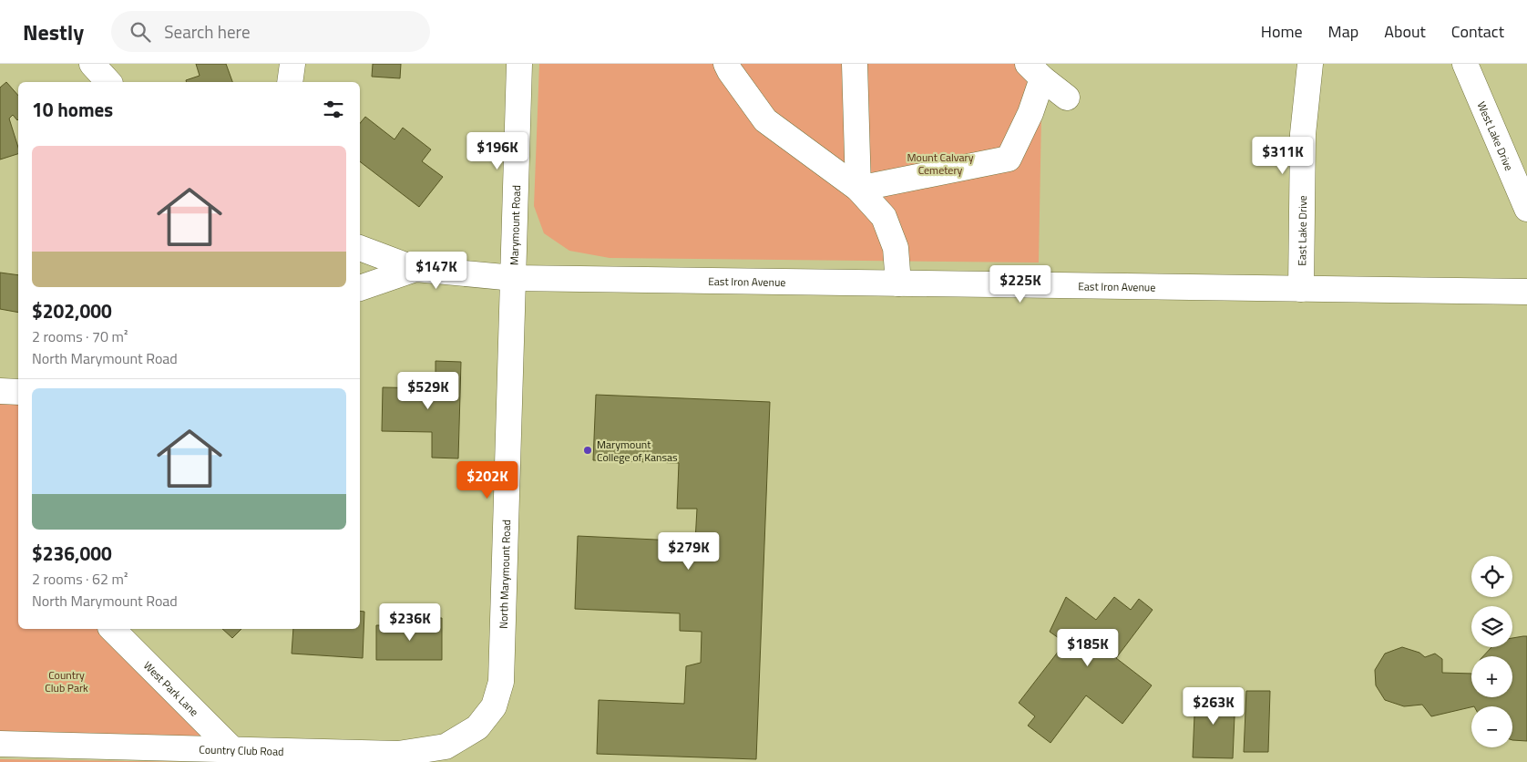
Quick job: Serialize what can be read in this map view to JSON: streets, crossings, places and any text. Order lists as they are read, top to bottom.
{
  "streets": {
    "street": [
      "West Lake Drive",
      "Marymount Road",
      "East Lake Drive",
      "East Iron Avenue",
      "North Marymount Road",
      "West Park Lane",
      "Country Club Road"
    ]
  },
  "crossings": [
    ["Marymount Road", "East Iron Avenue"],
    ["Marymount Road", "North Marymount Road"],
    ["East Lake Drive", "East Iron Avenue"],
    ["East Iron Avenue", "North Marymount Road"],
    ["North Marymount Road", "Country Club Road"],
    ["West Park Lane", "Country Club Road"]
  ],
  "parks": ["Mount Calvary Cemetery", "Country Club Park"],
  "places": ["Marymount College of Kansas"],
  "page": {
    "header": "Nestly",
    "search": "Search here",
    "nav": [
      "Home",
      "Map",
      "About",
      "Contact"
    ],
    "heading": "10 homes",
    "price": [
      "$196K",
      "$311K",
      "$147K",
      "$225K",
      "$529K",
      "$202K",
      "$279K",
      "$236K",
      "$185K",
      "$263K"
    ],
    "list": [
      {
        "name": "$202,000",
        "note": "2 rooms · 70 m² · North Marymount Road"
      },
      {
        "name": "$236,000",
        "note": "2 rooms · 62 m² · North Marymount Road"
      }
    ],
    "map_buttons": ["+", "−"]
  }
}
